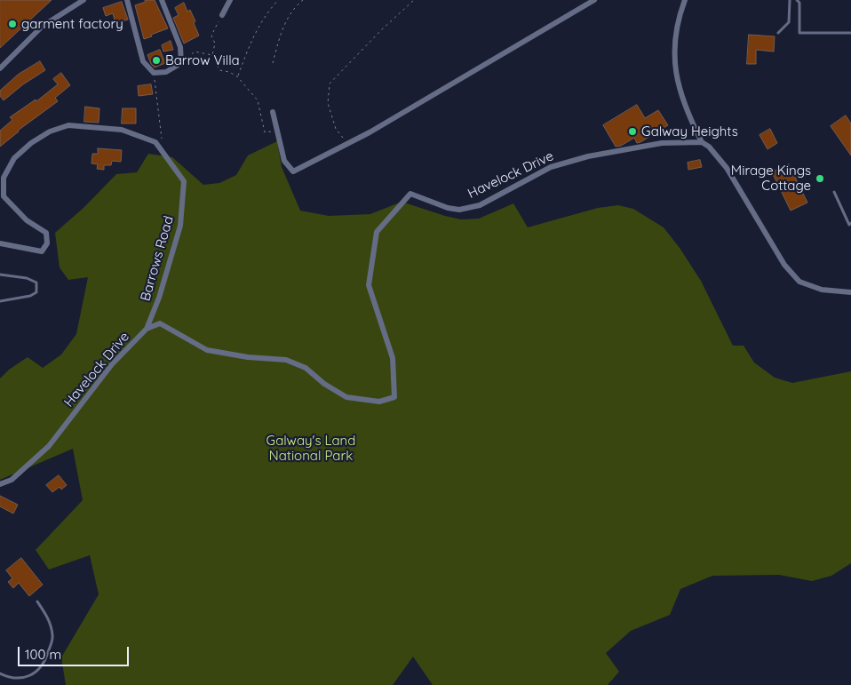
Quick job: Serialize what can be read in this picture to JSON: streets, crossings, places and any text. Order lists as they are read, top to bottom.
{
  "streets": {
    "street": ["Havelock Drive", "Barrows Road"]
  },
  "crossings": [
    ["Havelock Drive", "Barrows Road"]
  ],
  "parks": ["Galway's Land National Park"],
  "places": [
    "garment factory",
    "Barrow Villa",
    "Galway Heights",
    "Mirage Kings Cottage"
  ],
  "scale_bar": "100 m"
}
